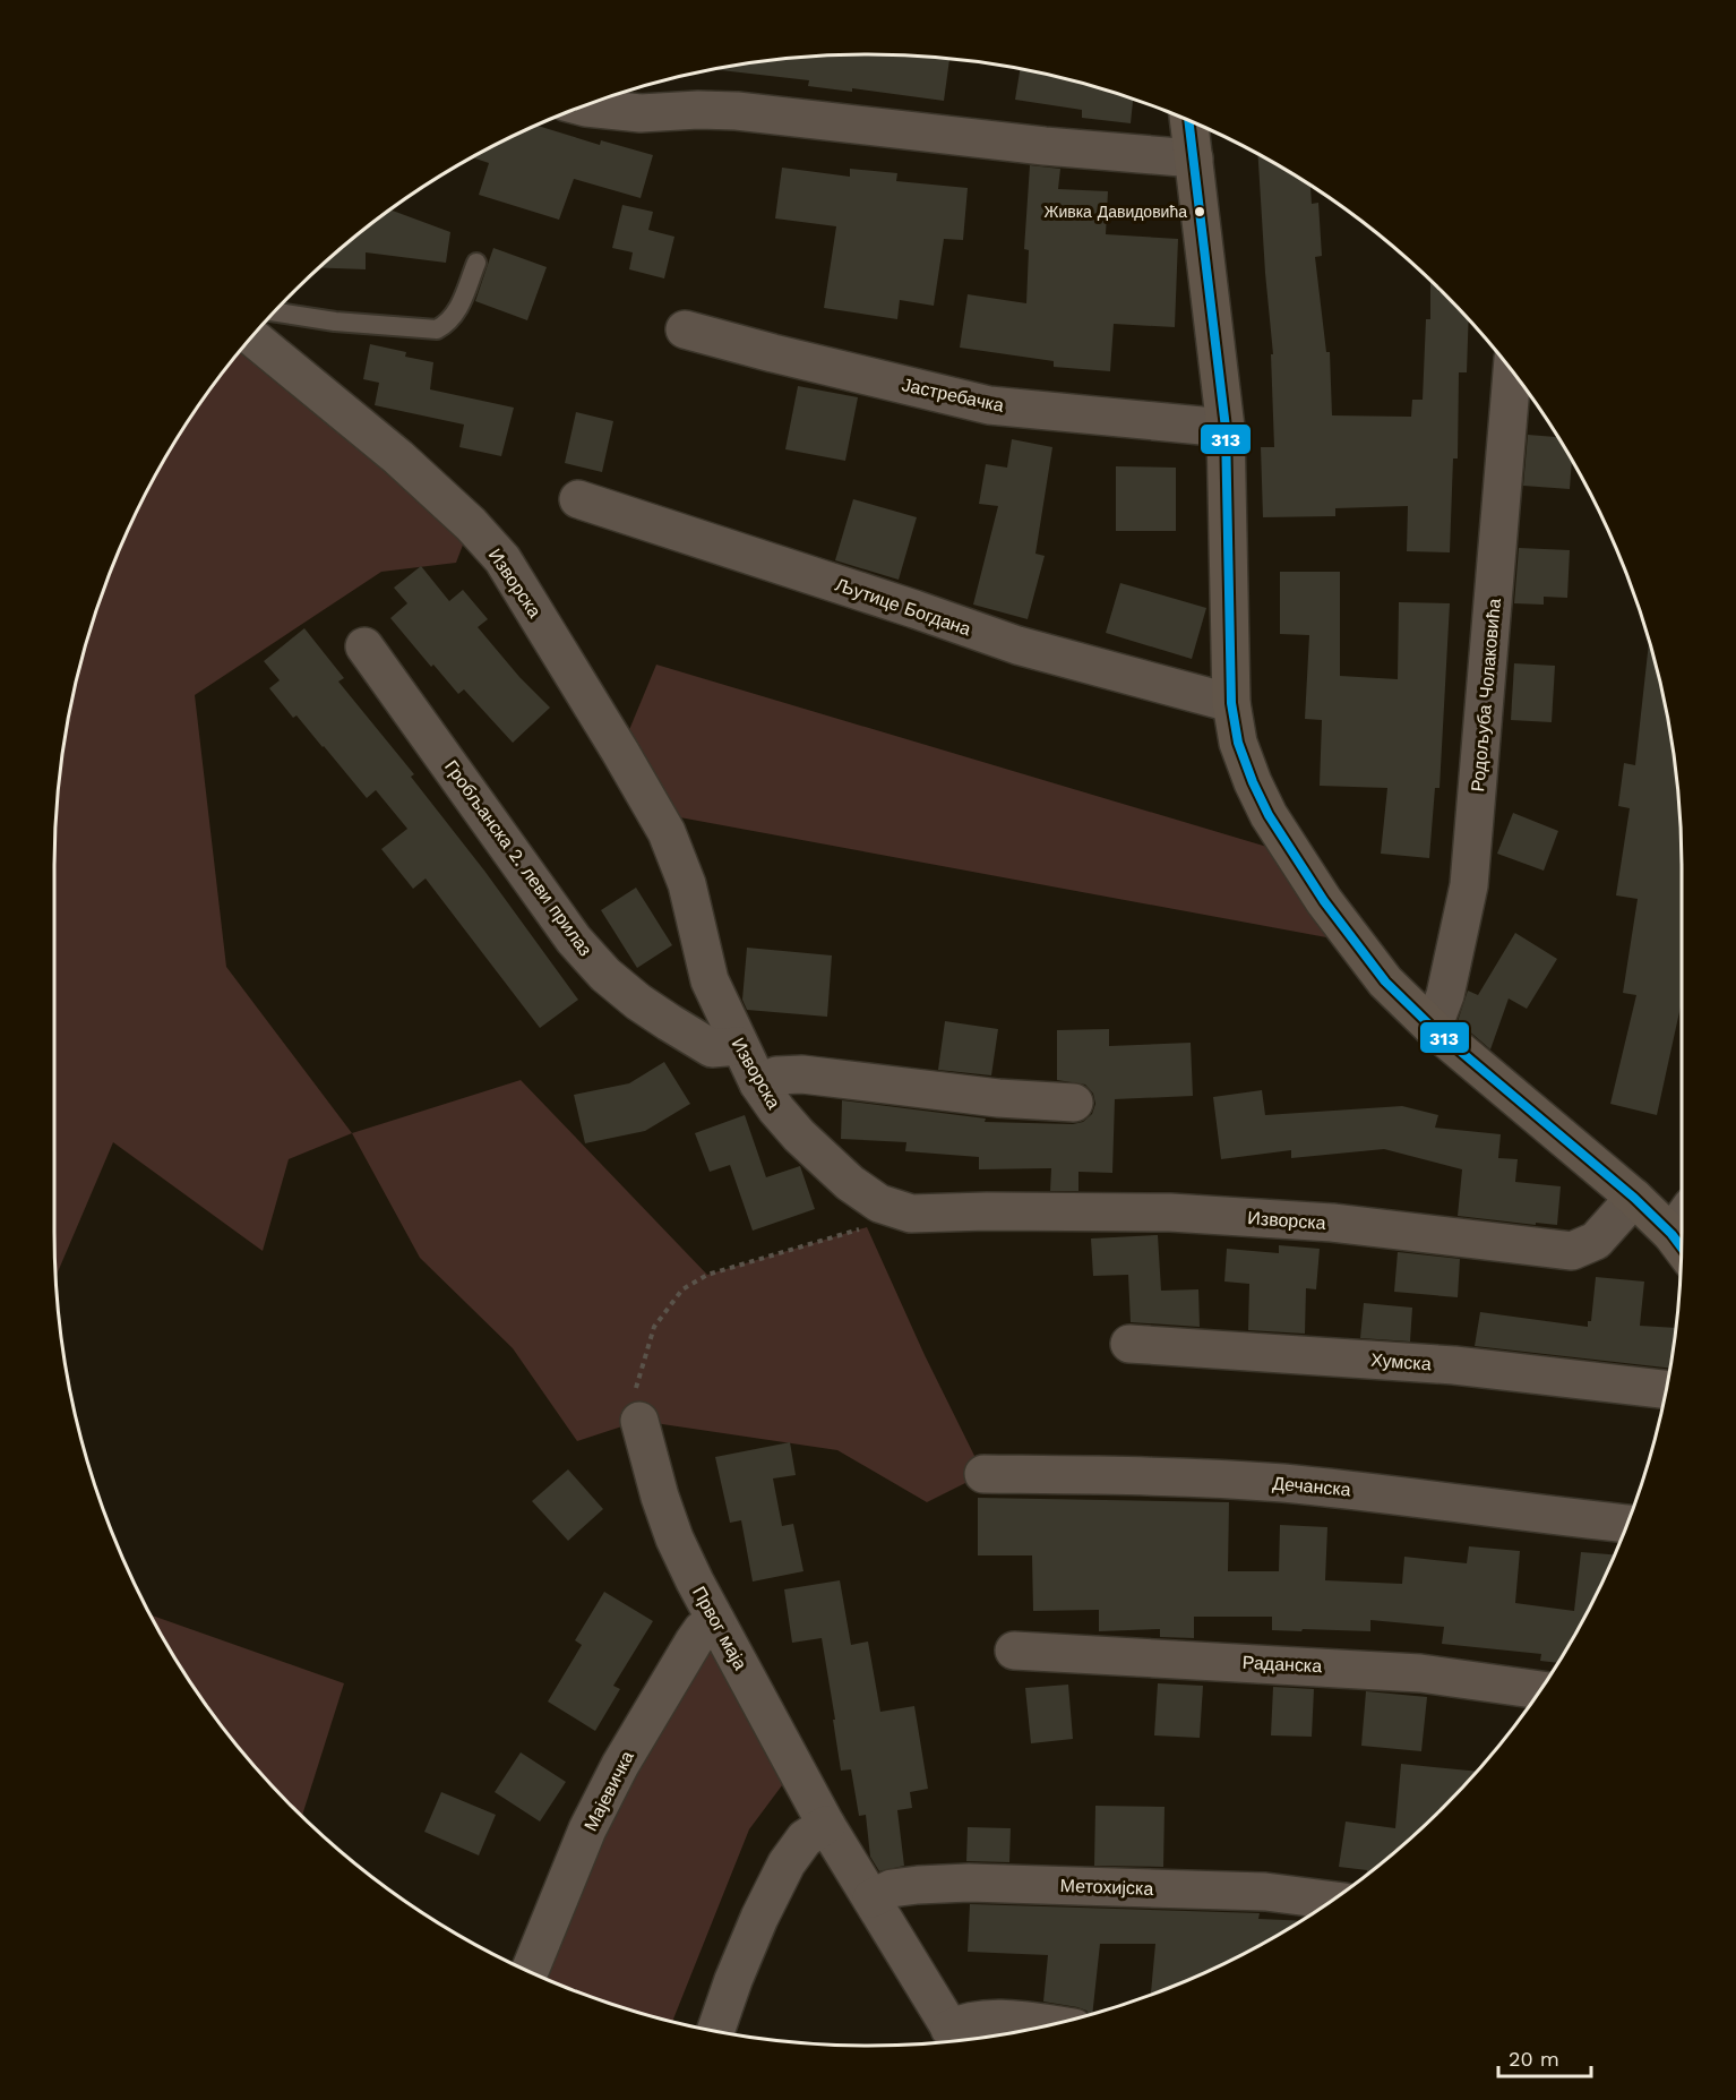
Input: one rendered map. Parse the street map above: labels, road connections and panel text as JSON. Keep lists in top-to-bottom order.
{
  "streets": {
    "street": [
      "Јастребачка",
      "Изворска",
      "Љутице Богдана",
      "Родољуба Чолаковића",
      "Гробљанска 2. леви прилаз",
      "Хумска",
      "Дечанска",
      "Првог маја",
      "Раданска",
      "Мајевичка",
      "Метохијска"
    ]
  },
  "crossings": [
    ["Изворска", "Гробљанска 2. леви прилаз"],
    ["Првог маја", "Мајевичка"],
    ["Првог маја", "Метохијска"]
  ],
  "places": ["Живка Давидовића"],
  "lines": ["transit line 313"],
  "scale_bar": "20 m"
}
